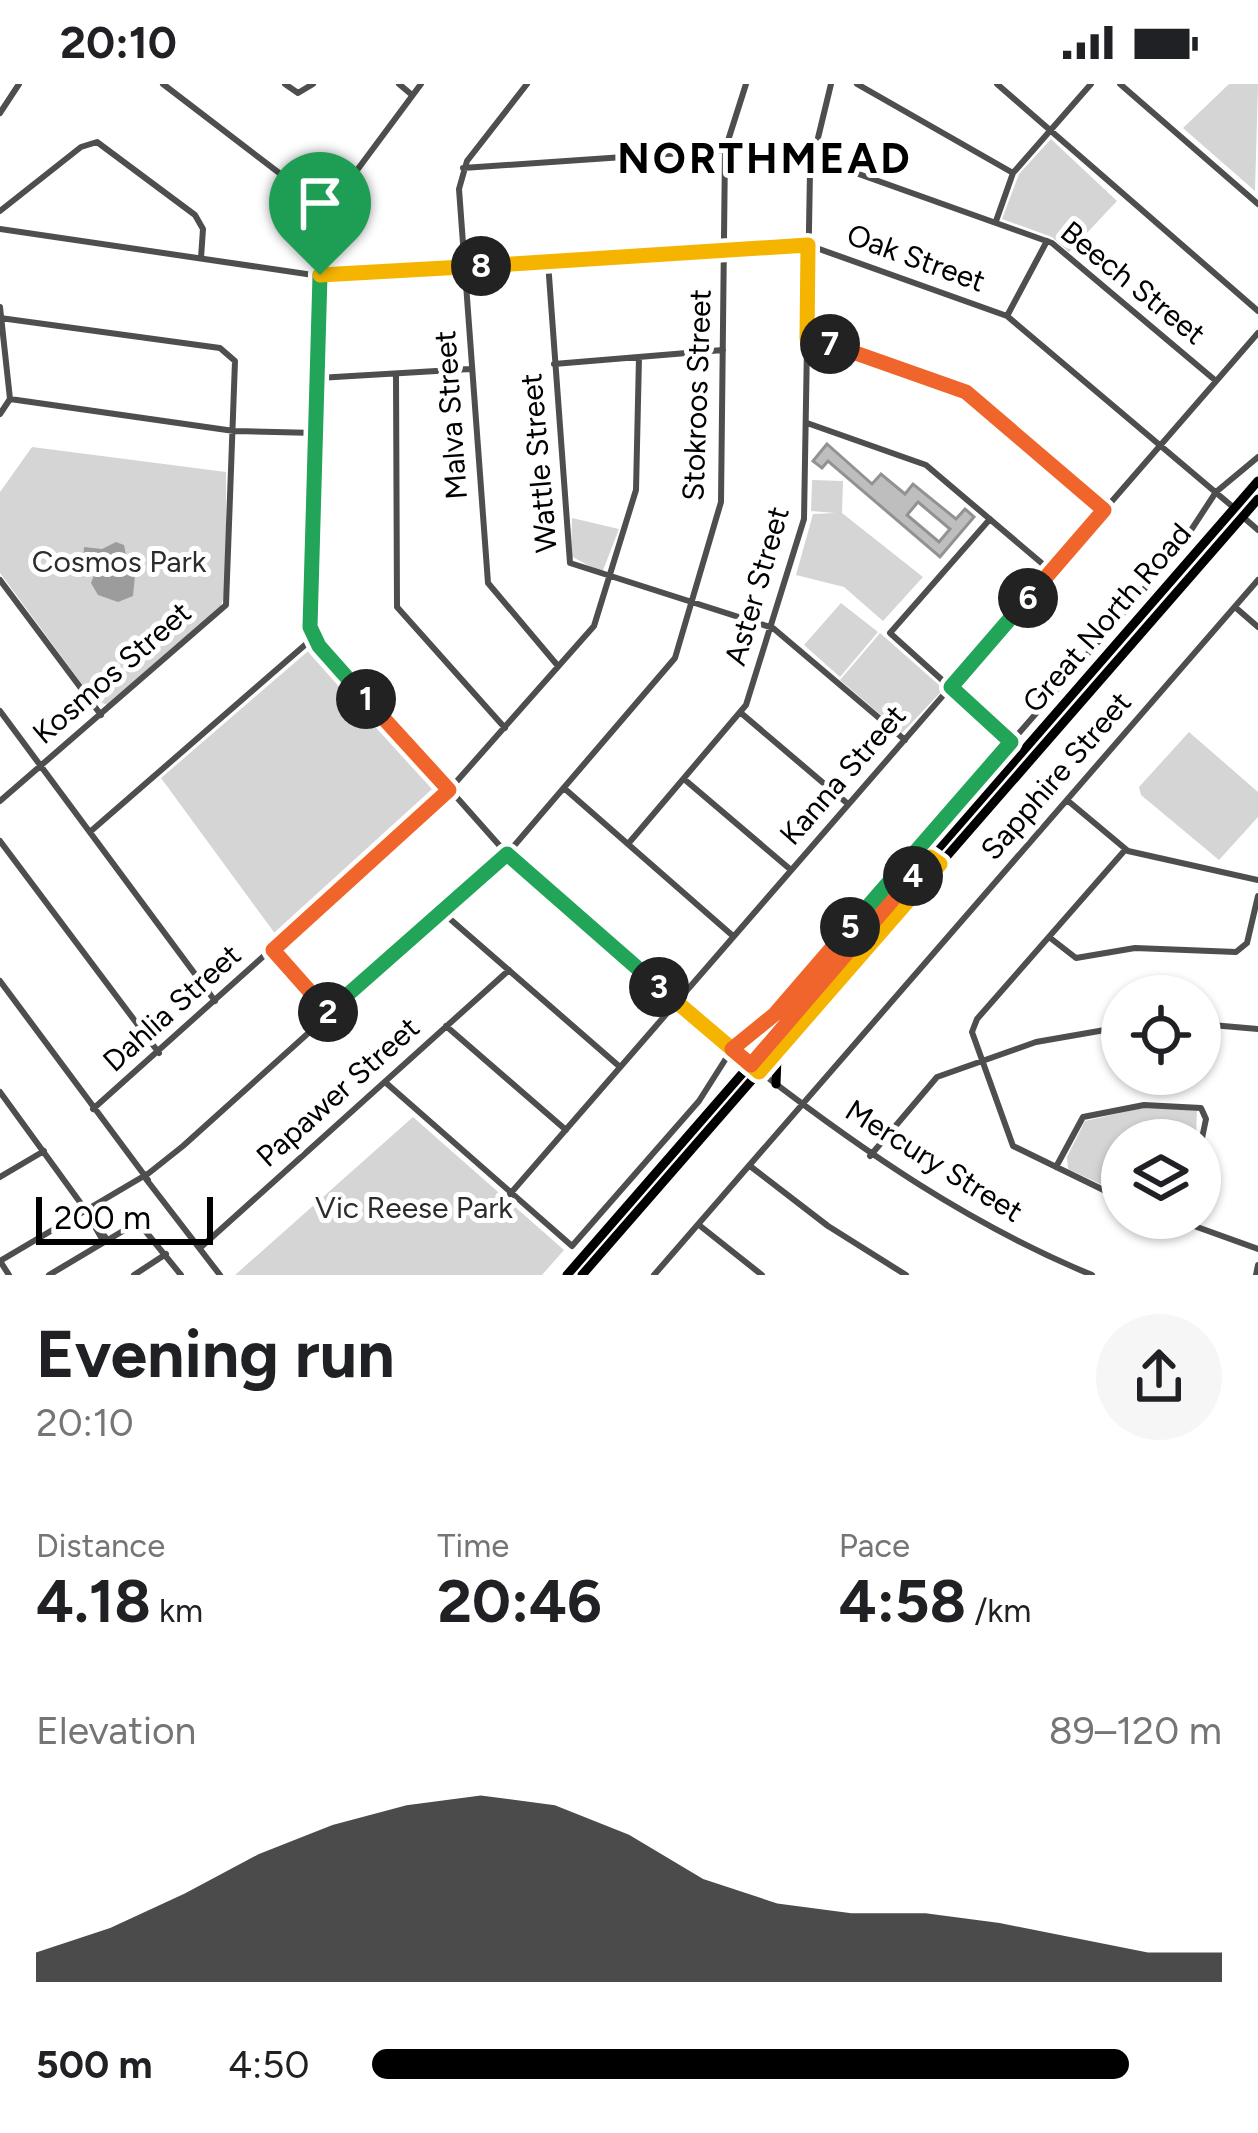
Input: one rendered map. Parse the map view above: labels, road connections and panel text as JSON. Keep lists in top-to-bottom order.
{
  "streets": {
    "main road": ["Great North Road"],
    "street": [
      "Oak Street",
      "Beech Street",
      "Stokroos Street",
      "Malva Street",
      "Wattle Street",
      "Aster Street",
      "Kosmos Street",
      "Kanna Street",
      "Sapphire Street",
      "Dahlia Street",
      "Papawer Street",
      "Mercury Street"
    ]
  },
  "crossings": [
    ["Oak Street", "Stokroos Street"],
    ["Oak Street", "Malva Street"],
    ["Oak Street", "Wattle Street"],
    ["Oak Street", "Aster Street"],
    ["Oak Street", "Great North Road"],
    ["Oak Street", "Kanna Street"],
    ["Beech Street", "Aster Street"],
    ["Beech Street", "Kanna Street"],
    ["Stokroos Street", "Wattle Street"],
    ["Stokroos Street", "Mercury Street"],
    ["Malva Street", "Dahlia Street"],
    ["Wattle Street", "Aster Street"],
    ["Wattle Street", "Kanna Street"],
    ["Wattle Street", "Dahlia Street"],
    ["Great North Road", "Mercury Street"],
    ["Kanna Street", "Mercury Street"],
    ["Sapphire Street", "Mercury Street"],
    ["Dahlia Street", "Mercury Street"]
  ],
  "districts": ["NORTHMEAD"],
  "parks": ["Cosmos Park", "Vic Reese Park"],
  "scale_bar": "200 m",
  "page": {
    "status": "20:10",
    "pins": [
      "8",
      "7",
      "6",
      "1",
      "4",
      "5",
      "3",
      "2"
    ],
    "scale": "200 m",
    "heading": ["Evening run", "20:10"],
    "stats": [
      ["Distance", "4.18 km"],
      ["Time", "20:46"],
      ["Pace", "4:58 /km"]
    ],
    "chart": ["Elevation", "89–120 m"],
    "list": [
      {
        "name": "500 m",
        "note": "4:50"
      }
    ]
  }
}
